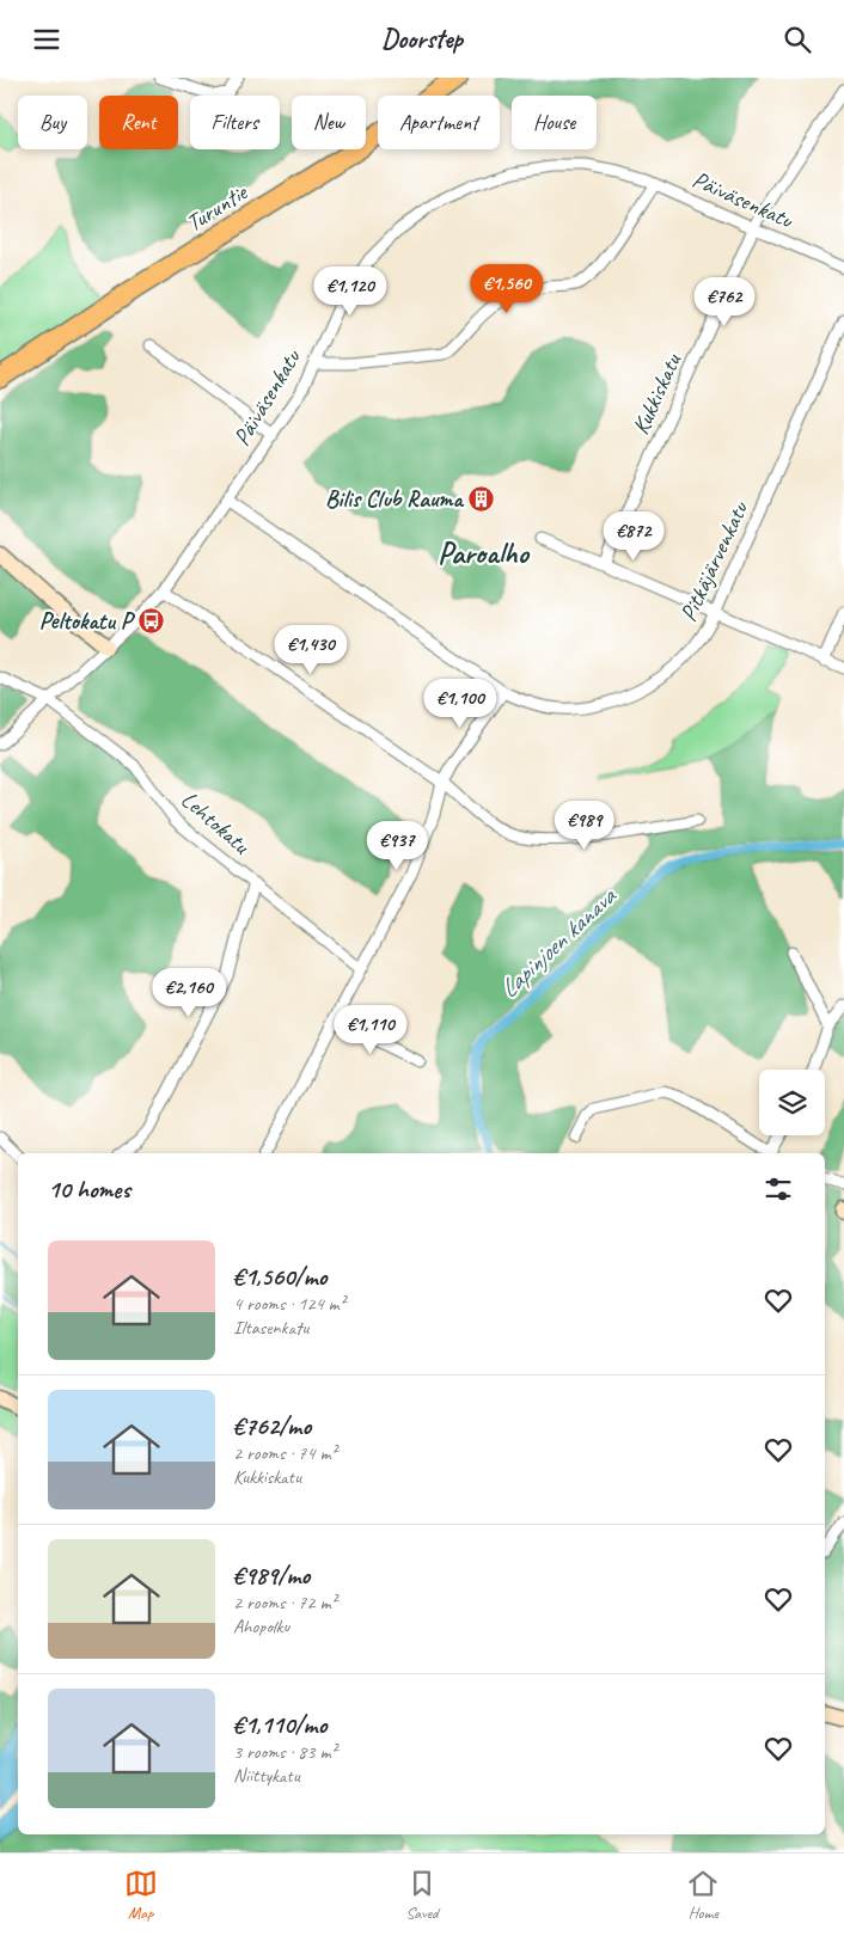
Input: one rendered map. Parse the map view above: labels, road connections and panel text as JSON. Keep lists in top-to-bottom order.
{
  "streets": {
    "highway": ["Turuntie"],
    "street": [
      "Päiväsenkatu",
      "Kukkiskatu",
      "Pitkäjärvenkatu",
      "Lehtokatu"
    ]
  },
  "crossings": [
    ["Päiväsenkatu", "Kukkiskatu"],
    ["Päiväsenkatu", "Pitkäjärvenkatu"],
    ["Päiväsenkatu", "Lehtokatu"]
  ],
  "districts": ["Paroalho"],
  "water": ["Lapinjoen kanava"],
  "places": {
    "building": ["Bilis Club Rauma"],
    "bus stop": ["Peltokatu P"]
  },
  "page": {
    "header": "Doorstep",
    "chip": [
      "Buy",
      "Rent",
      "Filters",
      "New",
      "Apartment",
      "House"
    ],
    "price": [
      "€1,560",
      "€1,120",
      "€762",
      "€872",
      "€1,430",
      "€1,100",
      "€989",
      "€937",
      "€2,160",
      "€1,110"
    ],
    "heading": "10 homes",
    "list": [
      {
        "name": "€1,560/mo",
        "note": "4 rooms · 124 m² · Iltasenkatu"
      },
      {
        "name": "€762/mo",
        "note": "2 rooms · 74 m² · Kukkiskatu"
      },
      {
        "name": "€989/mo",
        "note": "2 rooms · 72 m² · Ahopolku"
      },
      {
        "name": "€1,110/mo",
        "note": "3 rooms · 83 m² · Niittykatu"
      }
    ],
    "tabs": ["Map", "Saved", "Home"]
  }
}
